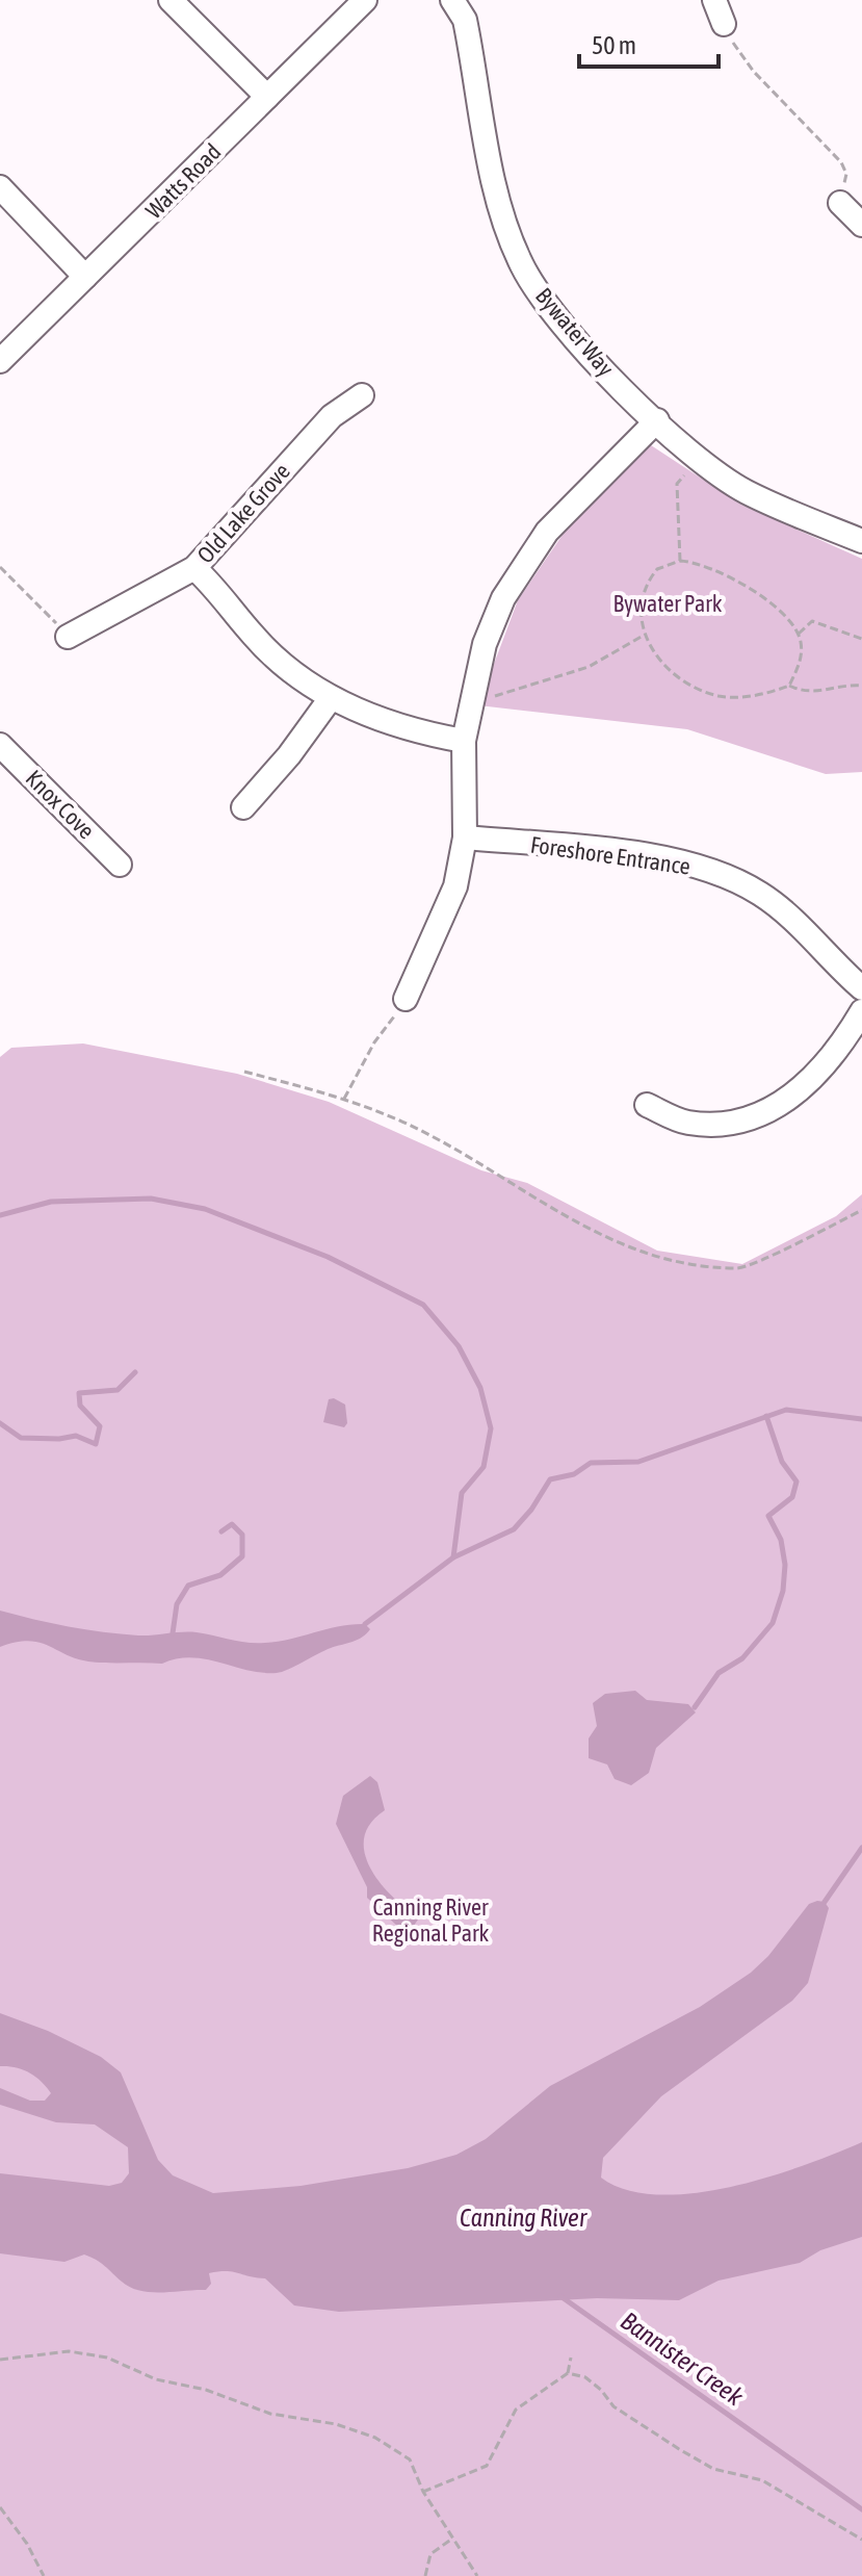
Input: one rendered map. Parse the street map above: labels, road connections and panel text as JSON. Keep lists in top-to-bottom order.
{
  "streets": {
    "street": [
      "Watts Road",
      "Bywater Way",
      "Old Lake Grove",
      "Knox Cove",
      "Foreshore Entrance"
    ]
  },
  "water": ["Canning River", "Bannister Creek"],
  "parks": ["Bywater Park", "Canning River Regional Park"],
  "scale_bar": "50 m"
}
